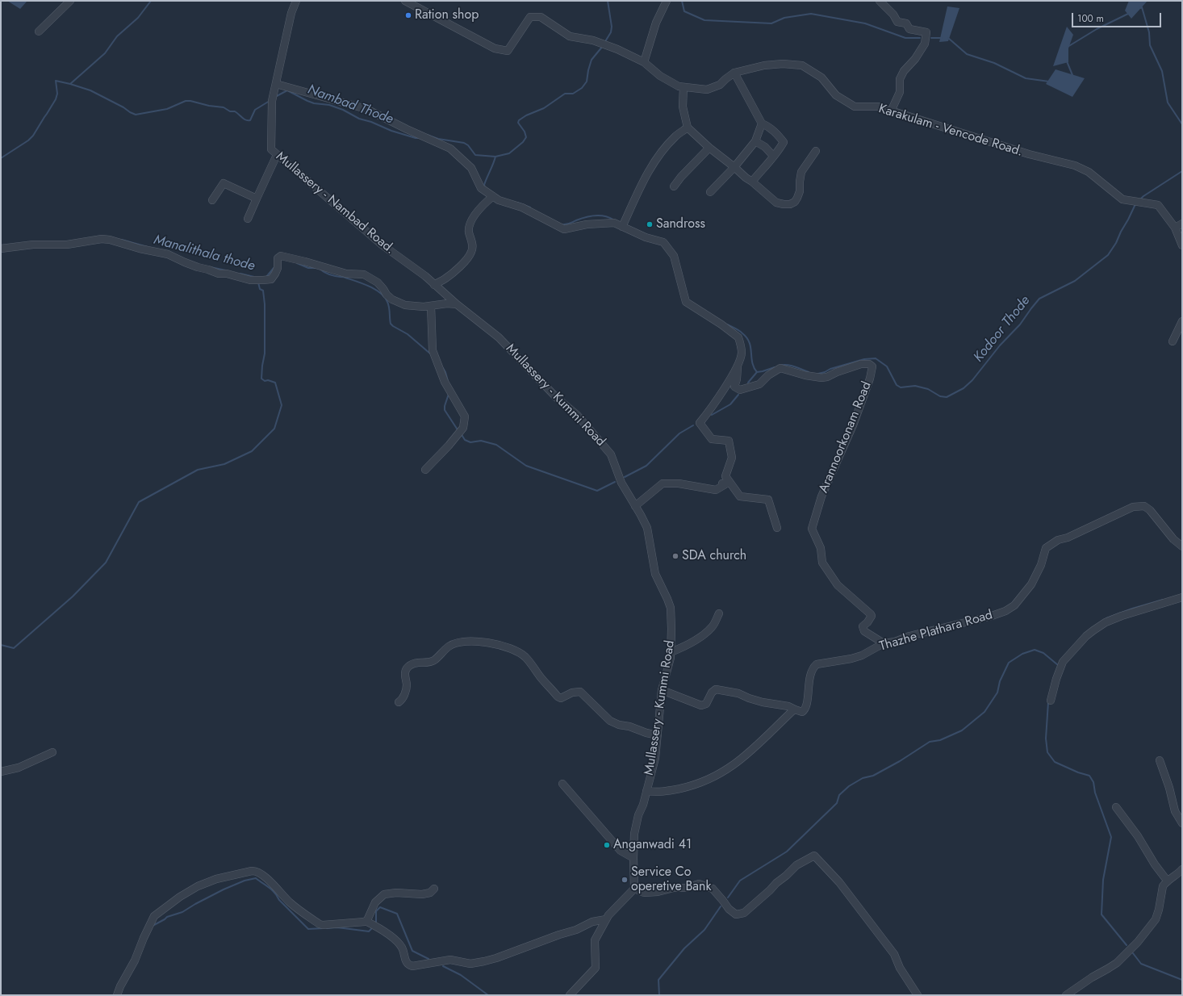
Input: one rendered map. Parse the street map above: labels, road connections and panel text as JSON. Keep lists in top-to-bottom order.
{
  "streets": {
    "street": [
      "Karakulam - Vencode Road.",
      "Mullassery - Nambad Road.",
      "Mullassery - Kummi Road",
      "Arannoorkonam Road",
      "Thazhe Plathara Road"
    ]
  },
  "crossings": [
    ["Mullassery - Nambad Road.", "Mullassery - Kummi Road"],
    ["Mullassery - Nambad Road.", "Arannoorkonam Road"],
    ["Arannoorkonam Road", "Thazhe Plathara Road"]
  ],
  "water": ["Nambad Thode", "Manalithala thode", "Kodoor Thode"],
  "places": [
    "Ration shop",
    "Sandross",
    "SDA church",
    "Anganwadi 41",
    "Service Co operetive Bank"
  ],
  "scale_bar": "100 m"
}
